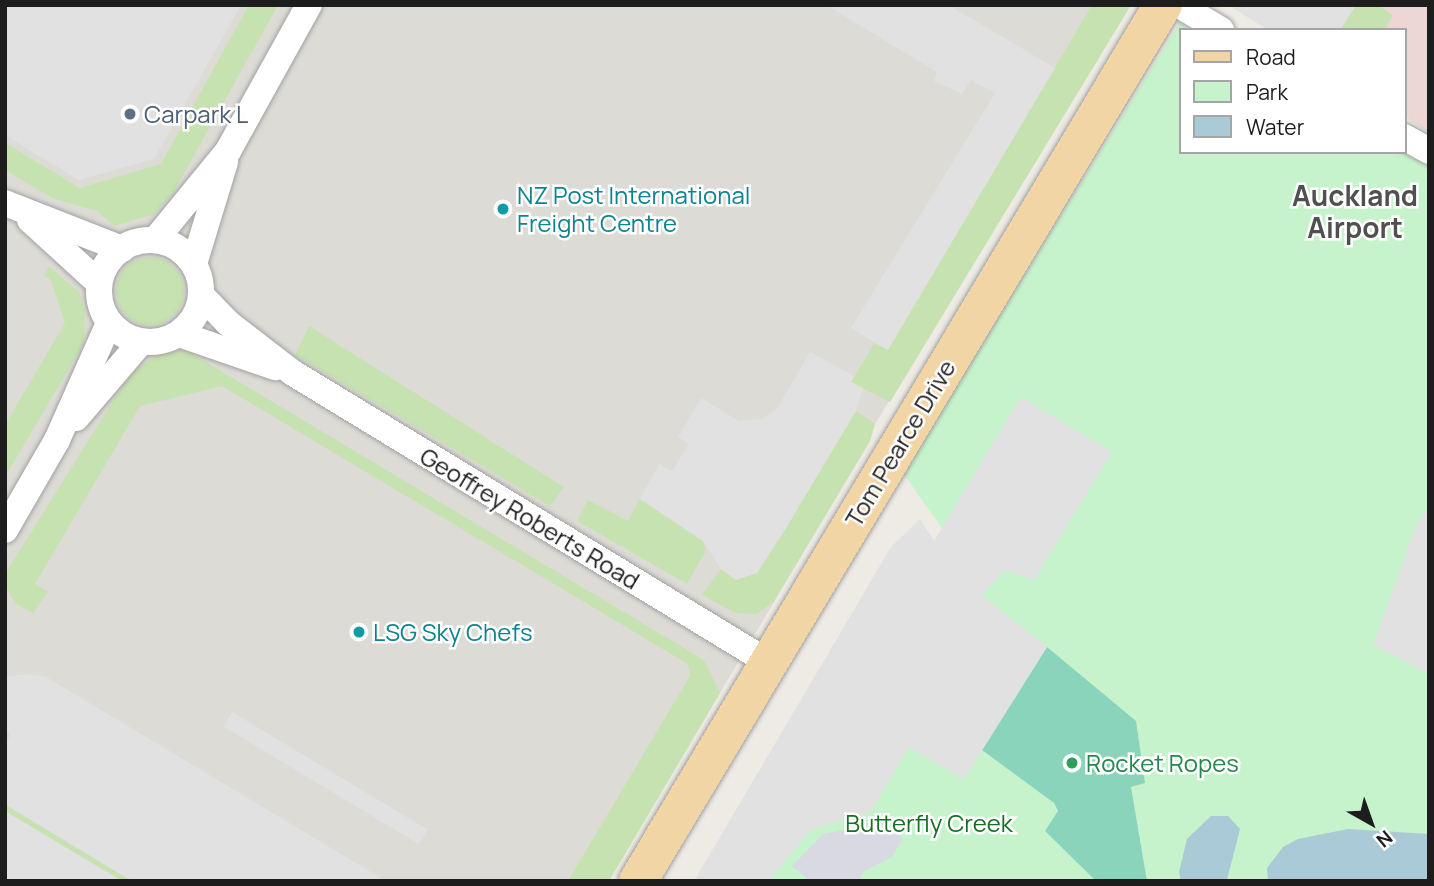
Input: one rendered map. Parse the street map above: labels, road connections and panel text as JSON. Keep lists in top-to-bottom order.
{
  "streets": {
    "main road": ["Tom Pearce Drive"],
    "street": ["Geoffrey Roberts Road"]
  },
  "crossings": [
    ["Tom Pearce Drive", "Geoffrey Roberts Road"]
  ],
  "districts": ["Auckland Airport"],
  "parks": ["Butterfly Creek"],
  "places": [
    "Carpark L",
    "NZ Post International Freight Centre",
    "LSG Sky Chefs",
    "Rocket Ropes"
  ],
  "legend": ["Road", "Park", "Water"],
  "north": "bottom right"
}
